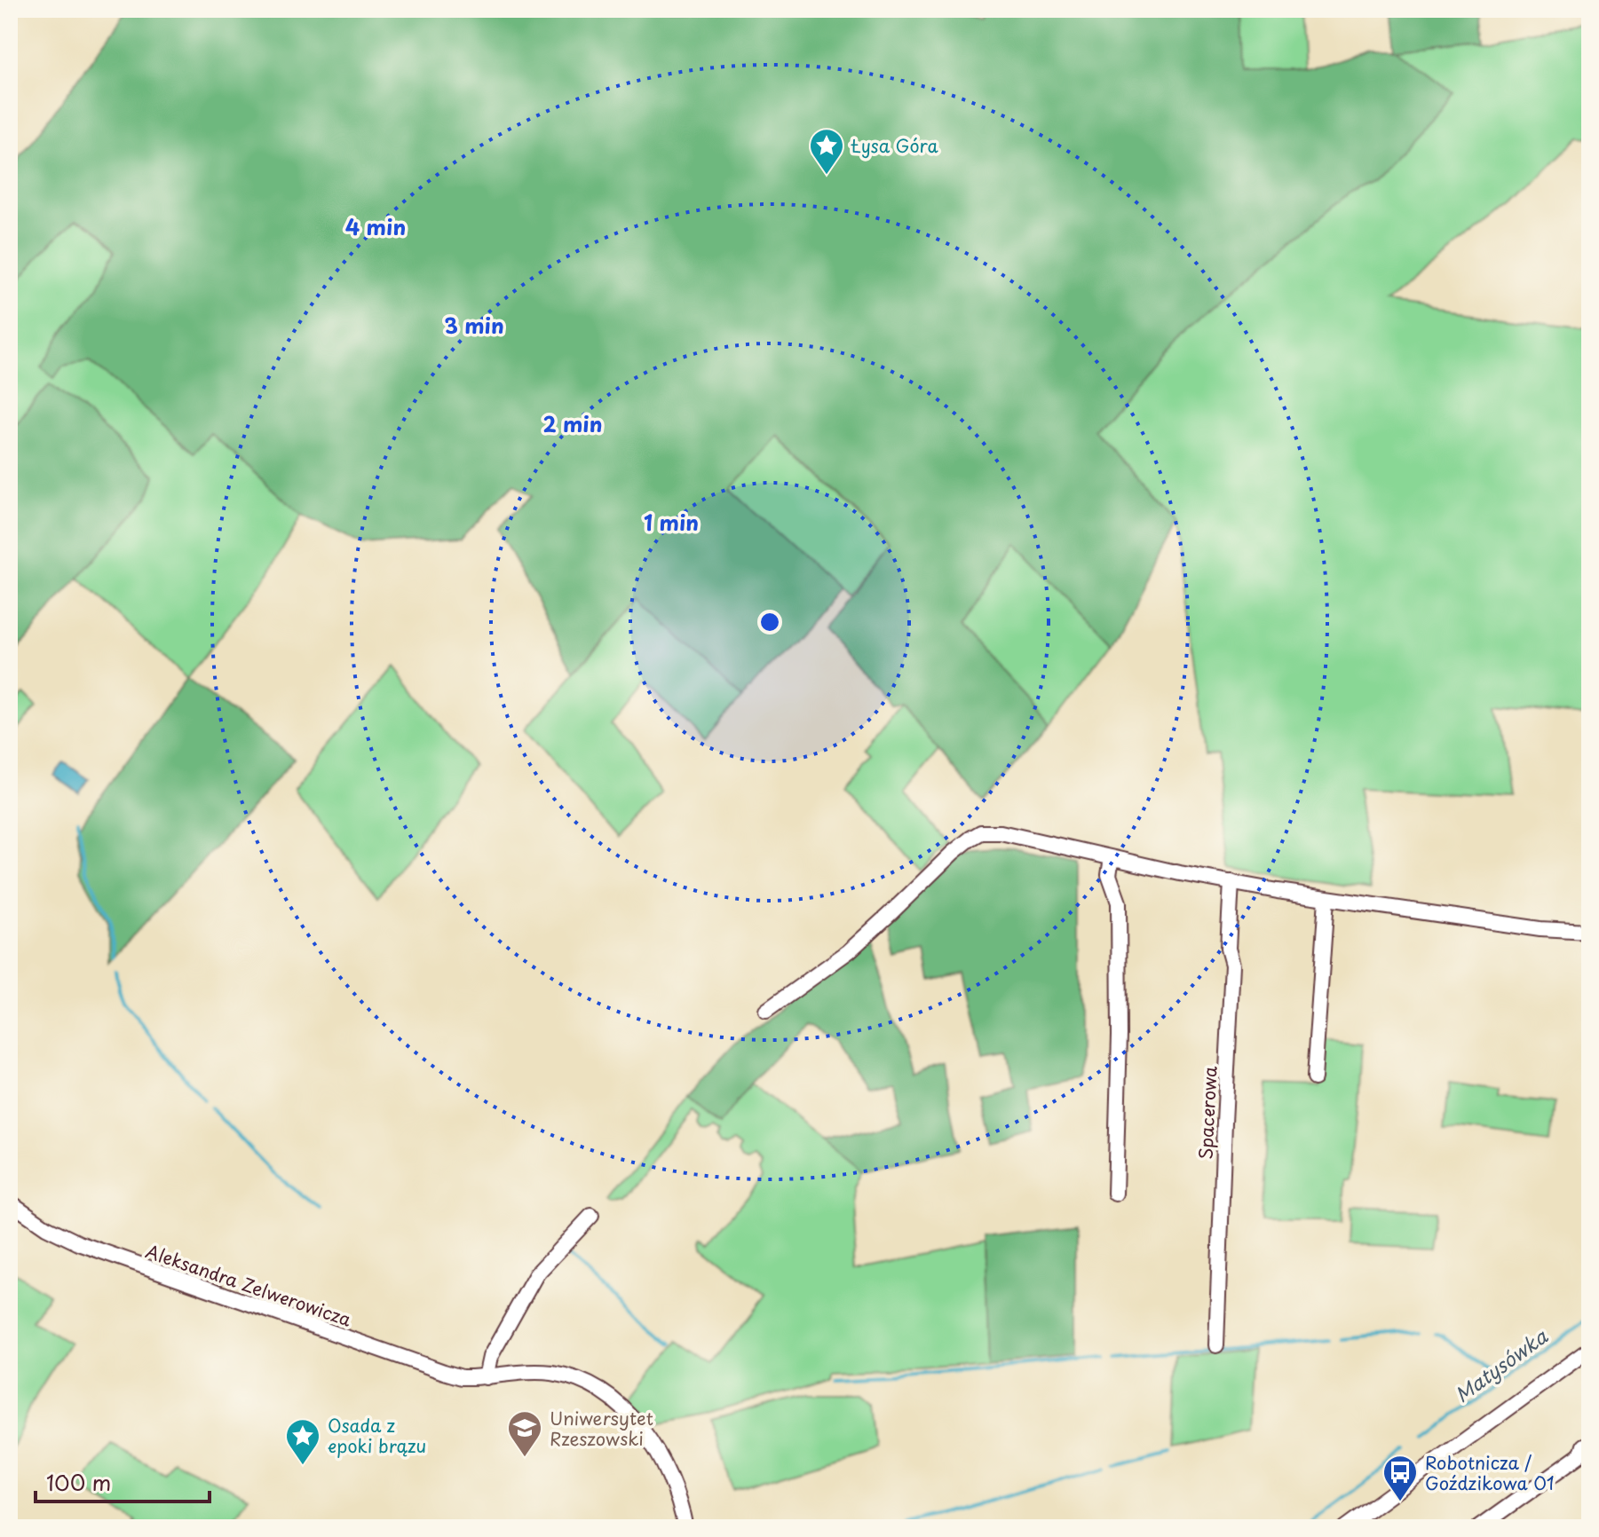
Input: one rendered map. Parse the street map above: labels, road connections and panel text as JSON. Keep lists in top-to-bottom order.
{
  "streets": {
    "street": ["Spacerowa", "Aleksandra Zelwerowicza"]
  },
  "water": ["Matysówka"],
  "places": {
    "place": ["Łysa Góra", "Osada z epoki brązu"],
    "school or university": ["Uniwersytet Rzeszowski"],
    "bus stop": ["Robotnicza / Goździkowa 01"]
  },
  "scale_bar": "100 m",
  "rings": [
    "4 min",
    "3 min",
    "2 min",
    "1 min"
  ]
}
